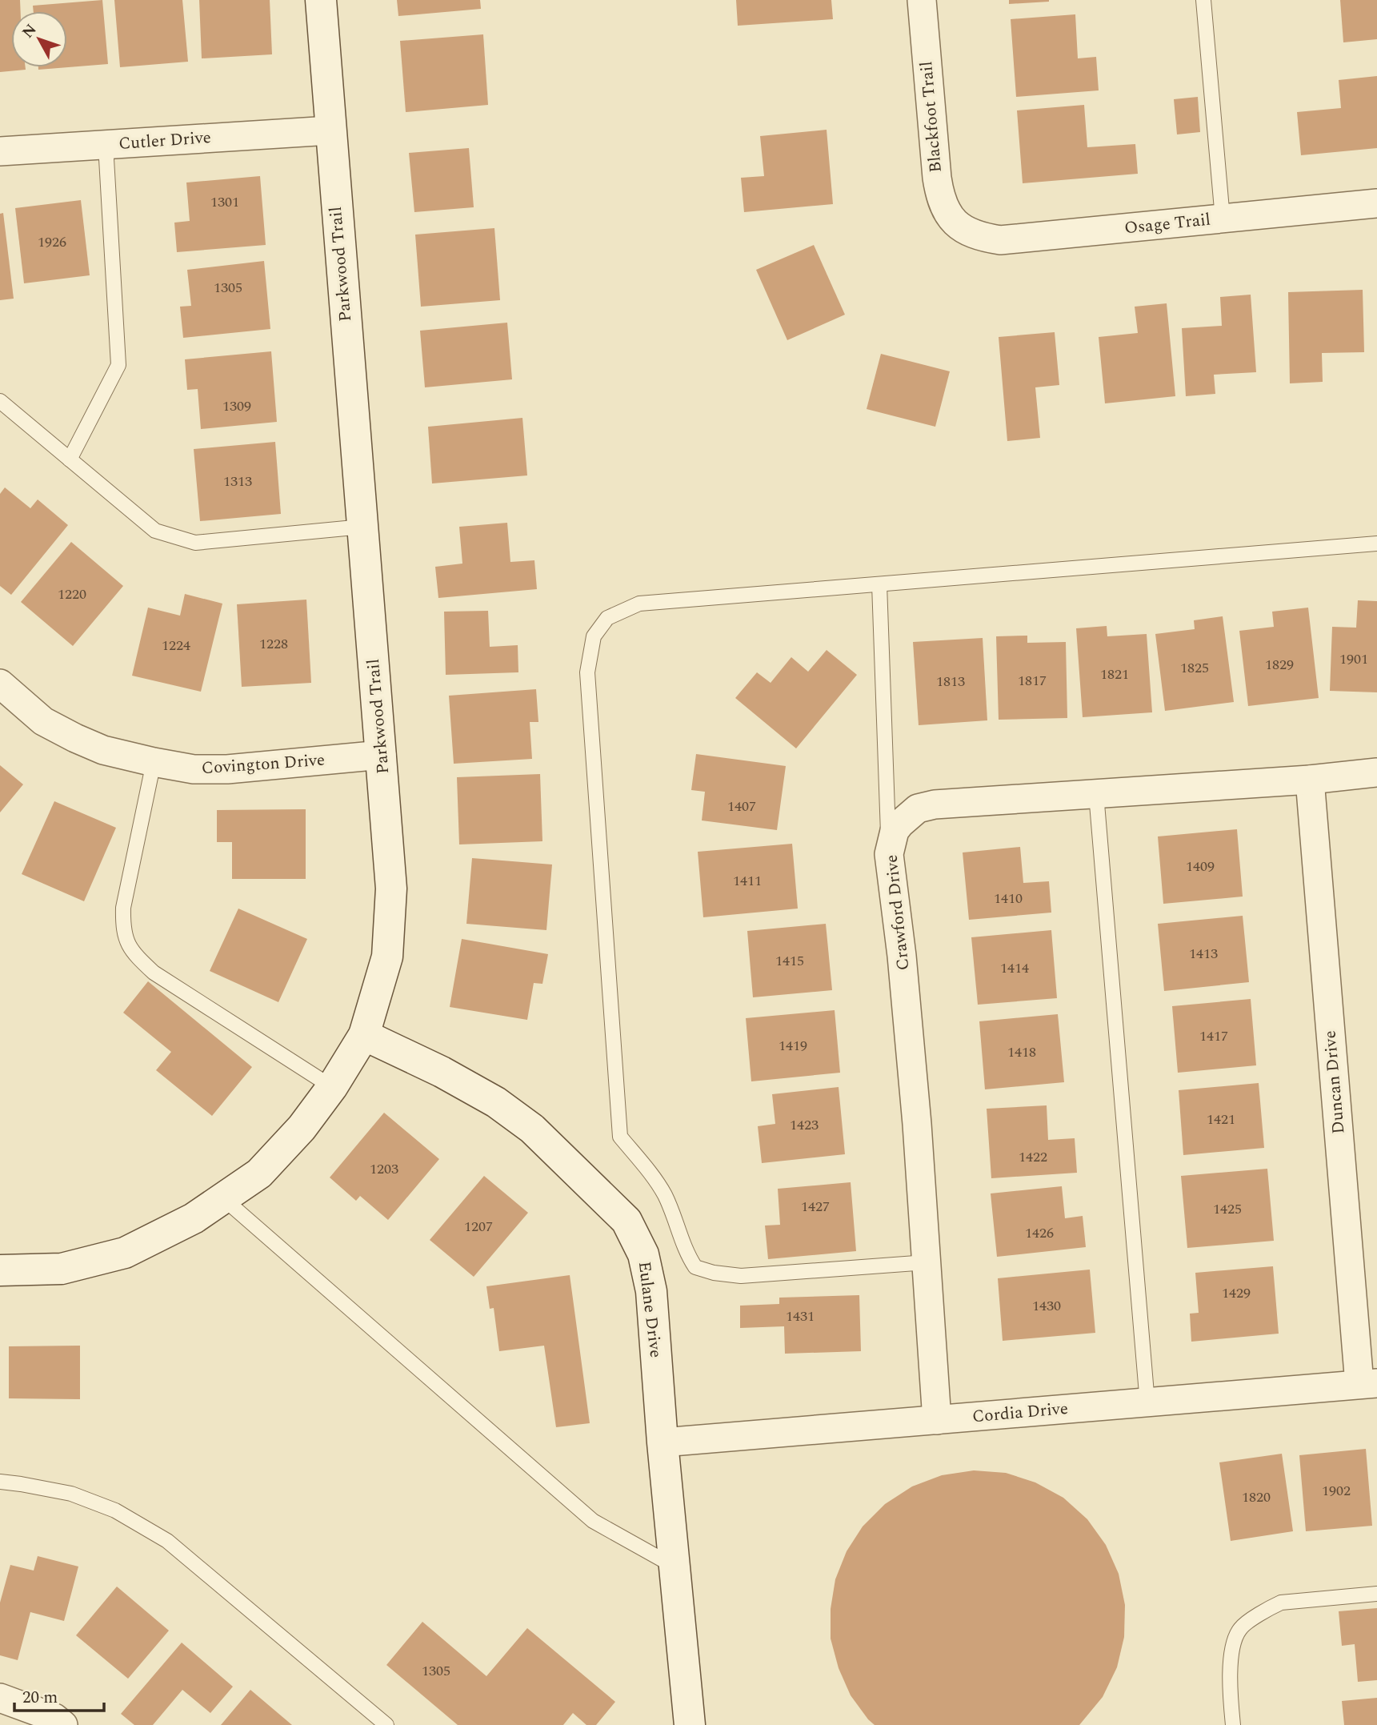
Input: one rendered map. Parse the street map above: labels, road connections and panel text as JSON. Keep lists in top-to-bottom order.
{
  "streets": {
    "street": [
      "Blackfoot Trail",
      "Cutler Drive",
      "Osage Trail",
      "Parkwood Trail",
      "Covington Drive",
      "Crawford Drive",
      "Duncan Drive",
      "Eulane Drive",
      "Cordia Drive"
    ]
  },
  "crossings": [
    ["Blackfoot Trail", "Osage Trail"],
    ["Cutler Drive", "Parkwood Trail"],
    ["Parkwood Trail", "Covington Drive"],
    ["Parkwood Trail", "Eulane Drive"],
    ["Crawford Drive", "Duncan Drive"],
    ["Crawford Drive", "Cordia Drive"],
    ["Duncan Drive", "Cordia Drive"],
    ["Eulane Drive", "Cordia Drive"]
  ],
  "house_numbers": [
    "1301",
    "1926",
    "1305",
    "1309",
    "1313",
    "1220",
    "1228",
    "1224",
    "1901",
    "1829",
    "1825",
    "1821",
    "1817",
    "1813",
    "1407",
    "1409",
    "1411",
    "1410",
    "1413",
    "1415",
    "1414",
    "1417",
    "1419",
    "1418",
    "1421",
    "1423",
    "1422",
    "1203",
    "1427",
    "1425",
    "1207",
    "1426",
    "1429",
    "1430",
    "1431",
    "1902",
    "1820",
    "1305"
  ],
  "scale_bar": "20 m",
  "north": "top left"
}
